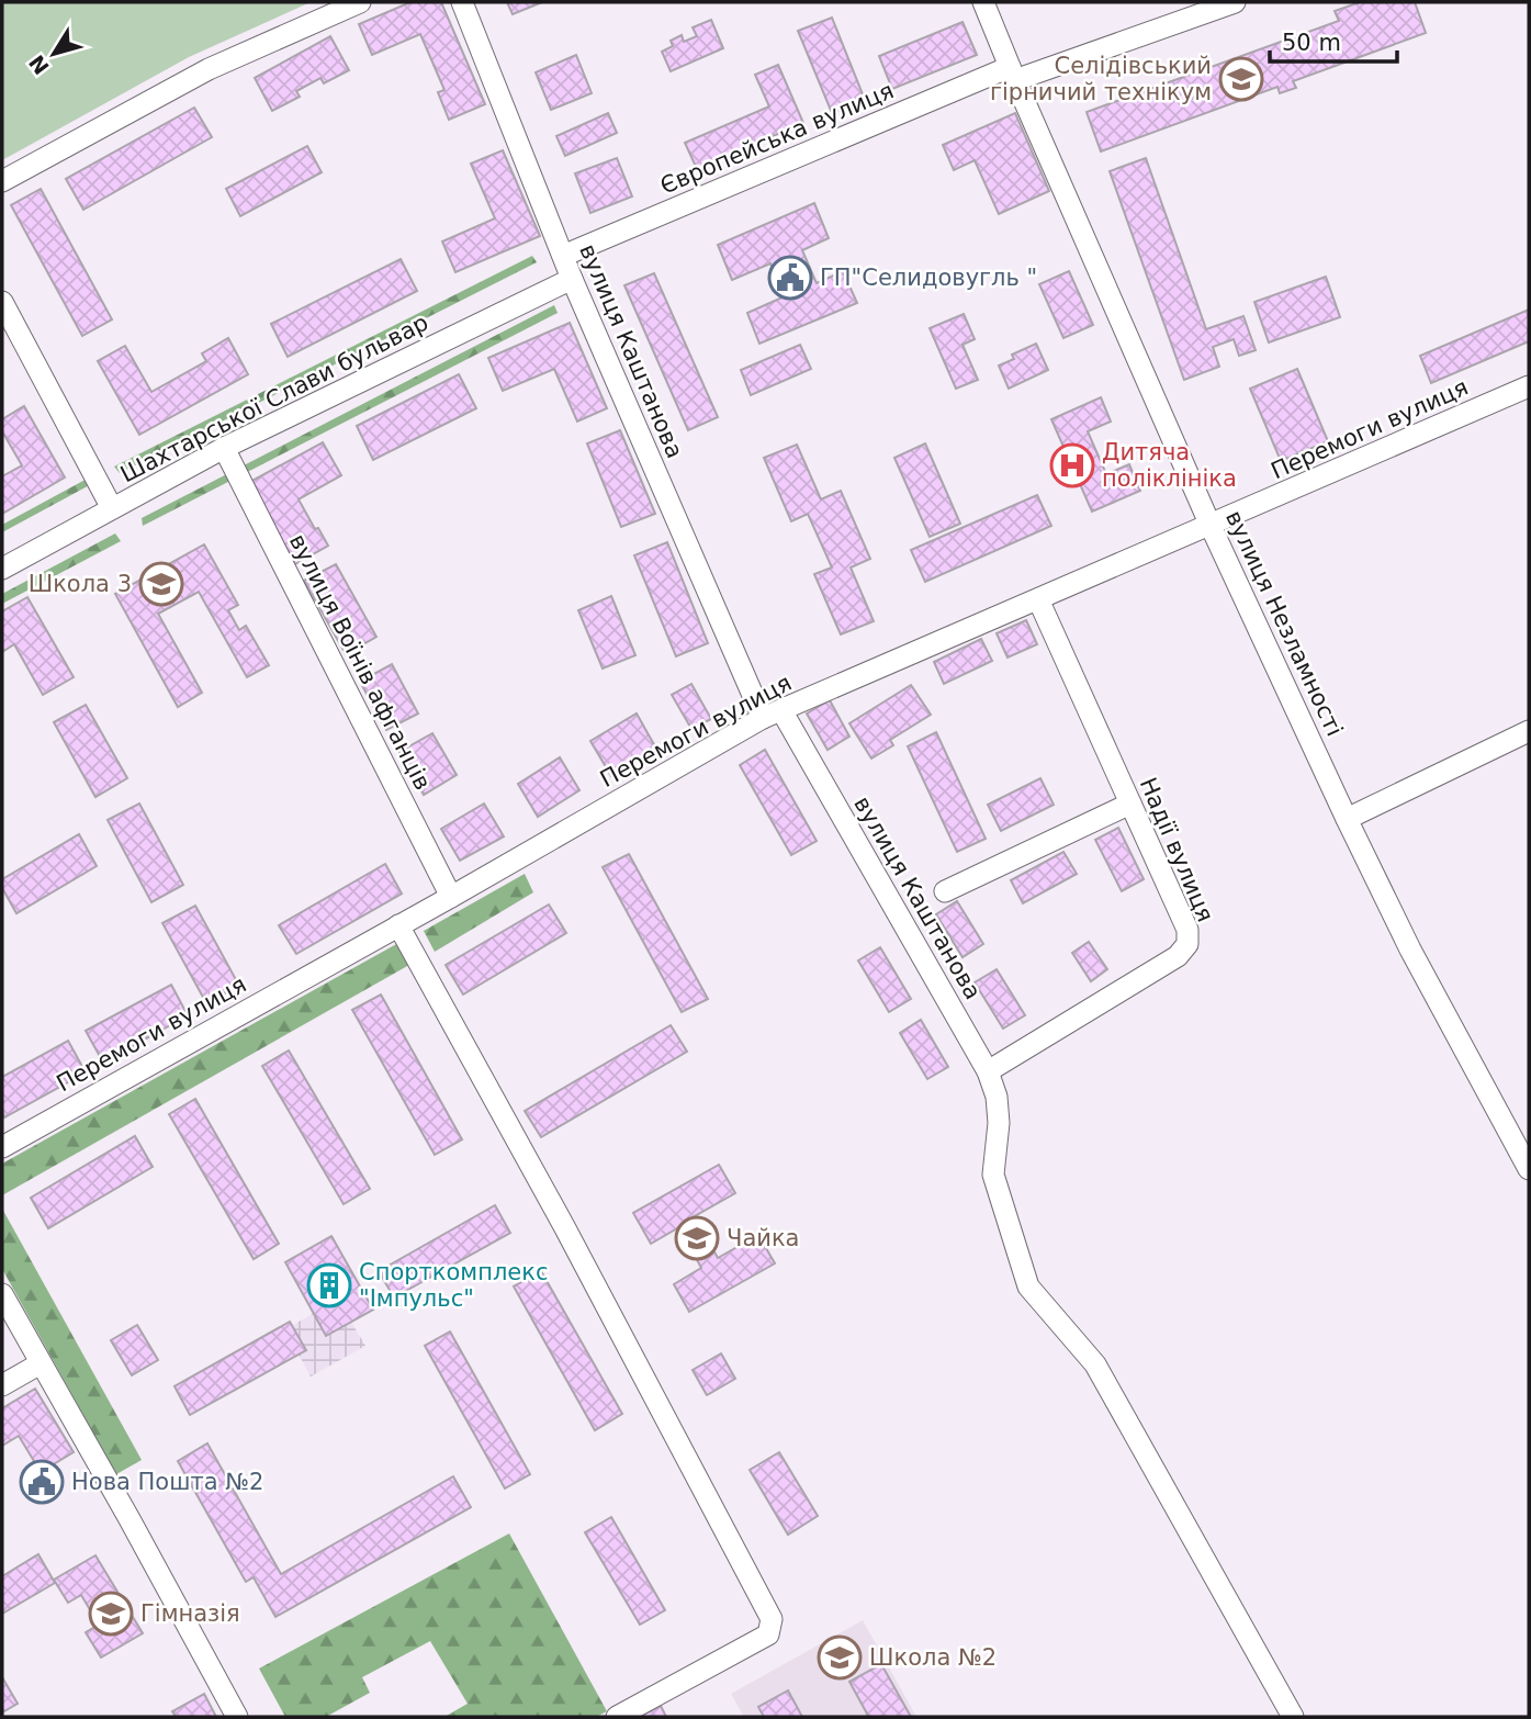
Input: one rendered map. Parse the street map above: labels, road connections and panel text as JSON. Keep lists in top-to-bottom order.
{
  "streets": {
    "street": [
      "Європейська вулиця",
      "вулиця Каштанова",
      "Шахтарської Слави бульвар",
      "Перемоги вулиця",
      "вулиця Незламності",
      "вулиця Воїнів афганців",
      "Надії вулиця"
    ]
  },
  "crossings": [
    ["Європейська вулиця", "вулиця Каштанова"],
    ["Європейська вулиця", "вулиця Незламності"],
    ["вулиця Каштанова", "Шахтарської Слави бульвар"],
    ["вулиця Каштанова", "Перемоги вулиця"],
    ["вулиця Каштанова", "Надії вулиця"],
    ["Шахтарської Слави бульвар", "вулиця Воїнів афганців"],
    ["Перемоги вулиця", "вулиця Незламності"],
    ["Перемоги вулиця", "вулиця Воїнів афганців"],
    ["Перемоги вулиця", "Надії вулиця"]
  ],
  "places": {
    "school or university": [
      "Селідівський гірничий технікум",
      "Школа 3",
      "Чайка",
      "Гімназія",
      "Школа №2"
    ],
    "public building": ["ГП\"Селидовугль \"", "Нова Пошта №2"],
    "hospital": ["Дитяча поліклініка"],
    "building": ["Спорткомплекс \"Імпульс\""]
  },
  "scale_bar": "50 m",
  "north": "bottom left"
}
